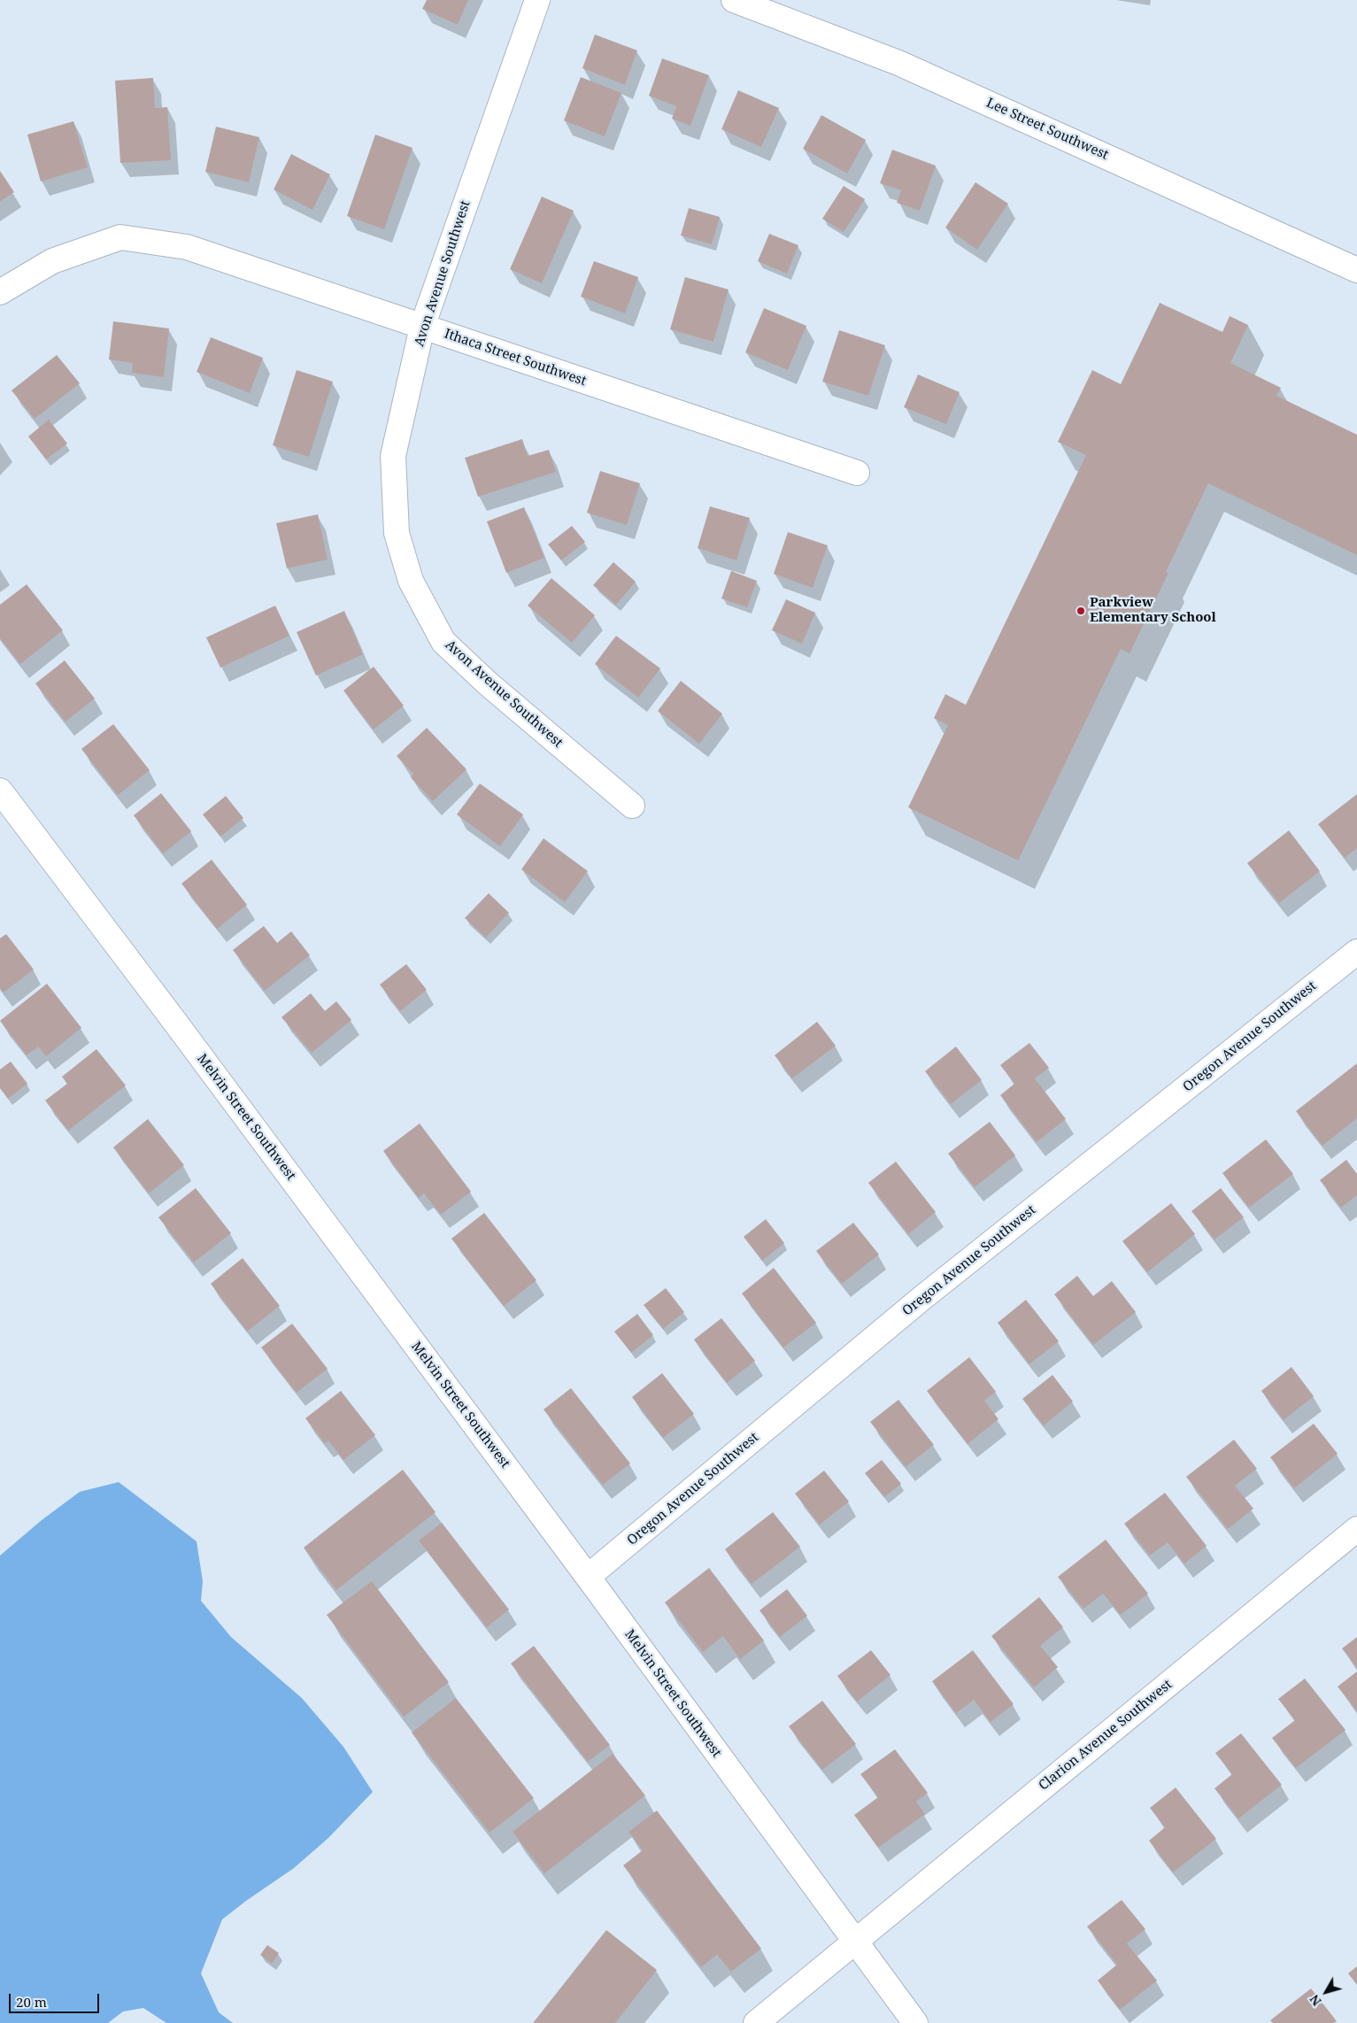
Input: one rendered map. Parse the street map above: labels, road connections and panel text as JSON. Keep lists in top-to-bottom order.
{
  "streets": {
    "street": [
      "Lee Street Southwest",
      "Avon Avenue Southwest",
      "Ithaca Street Southwest",
      "Oregon Avenue Southwest",
      "Melvin Street Southwest",
      "Clarion Avenue Southwest"
    ]
  },
  "crossings": [
    ["Avon Avenue Southwest", "Ithaca Street Southwest"],
    ["Oregon Avenue Southwest", "Melvin Street Southwest"],
    ["Melvin Street Southwest", "Clarion Avenue Southwest"]
  ],
  "places": ["Parkview Elementary School"],
  "scale_bar": "20 m",
  "north": "bottom left"
}
